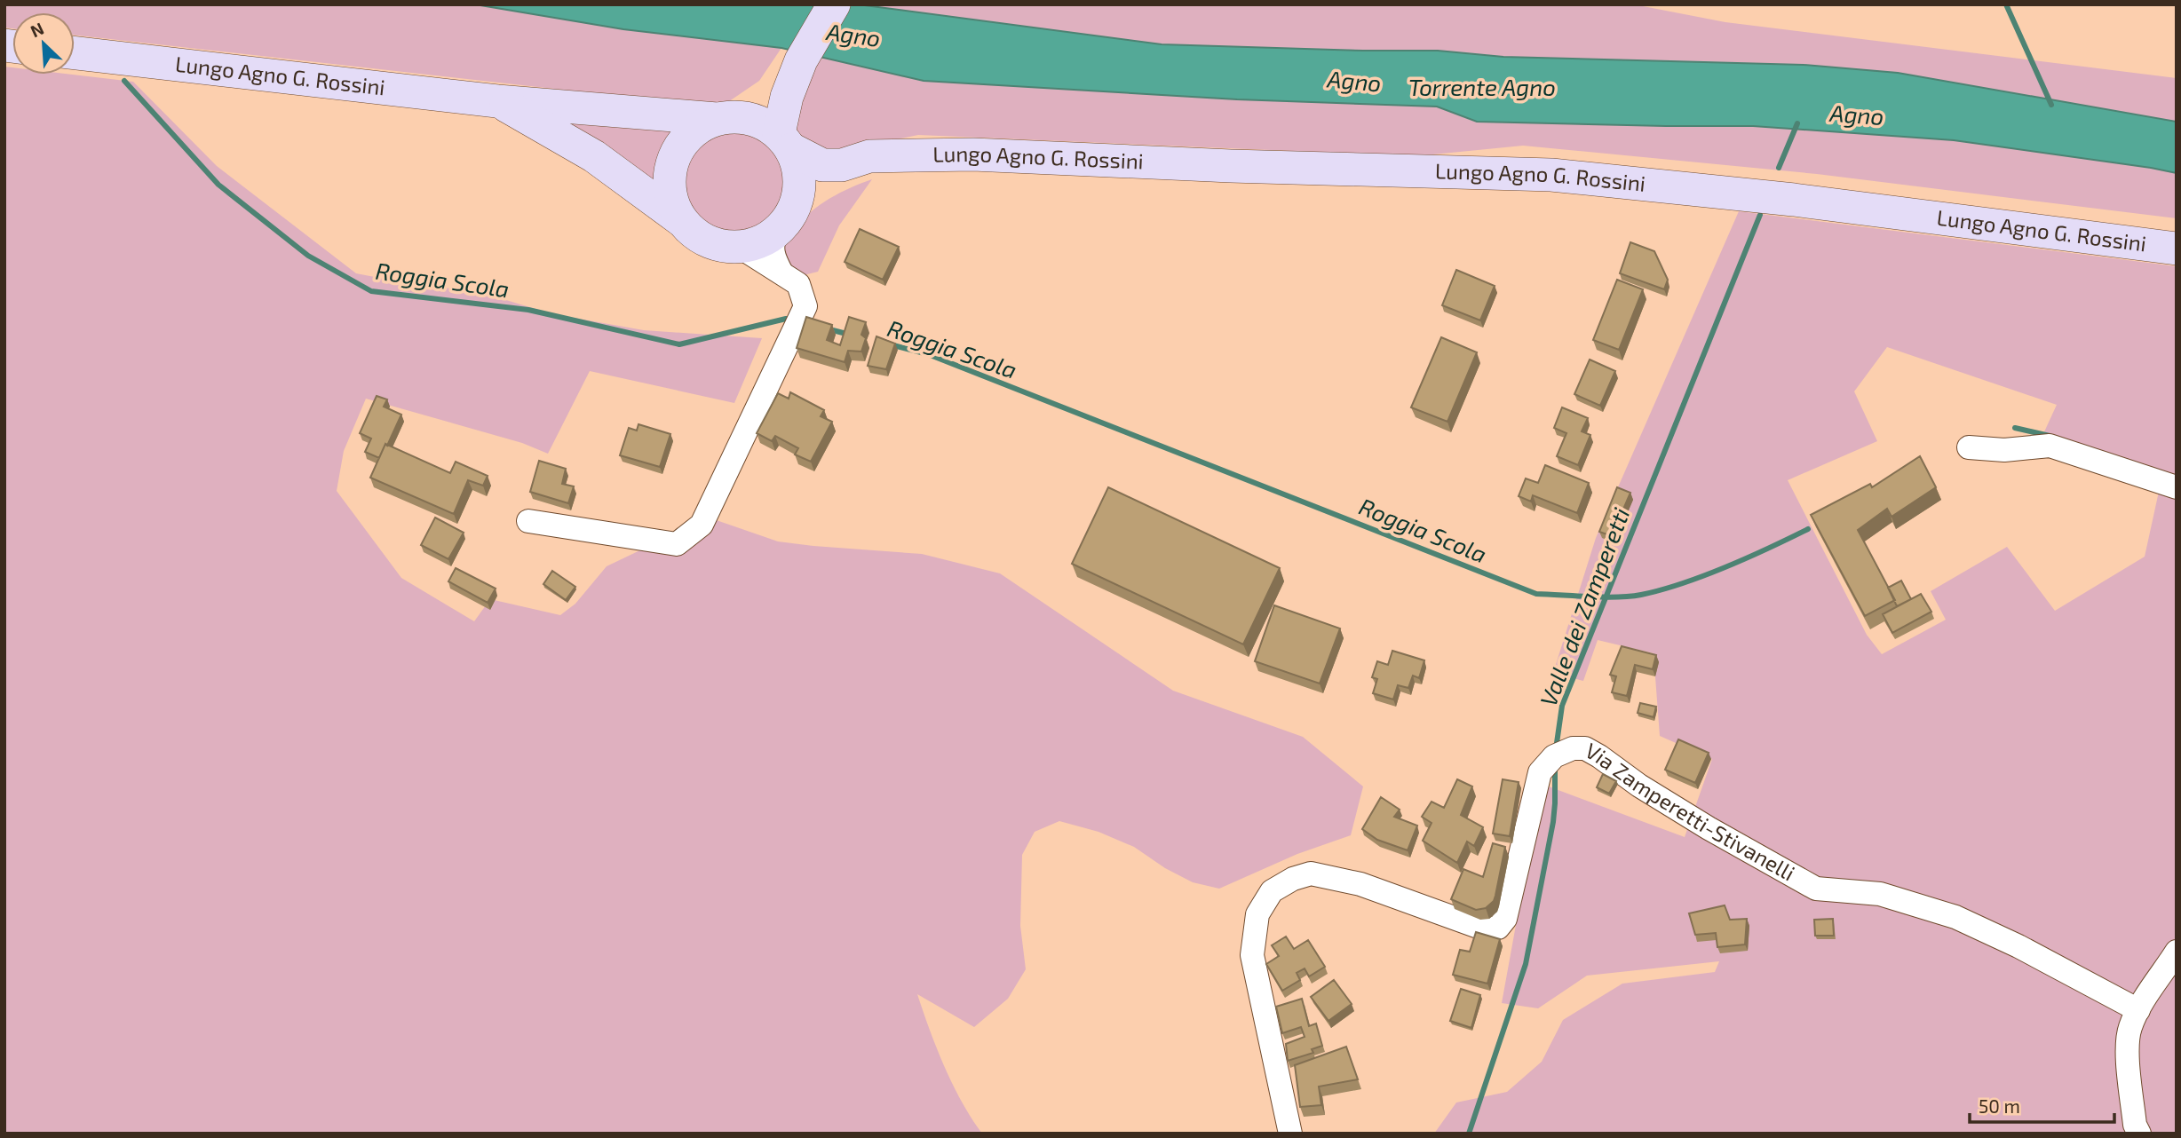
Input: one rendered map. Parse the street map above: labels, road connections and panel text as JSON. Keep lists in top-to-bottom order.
{
  "streets": {
    "main road": ["Lungo Agno G. Rossini"],
    "street": ["Via Zamperetti-Stivanelli"]
  },
  "water": [
    "Agno",
    "Torrente Agno",
    "Roggia Scola",
    "Valle dei Zamperetti"
  ],
  "scale_bar": "50 m",
  "north": "top left"
}
